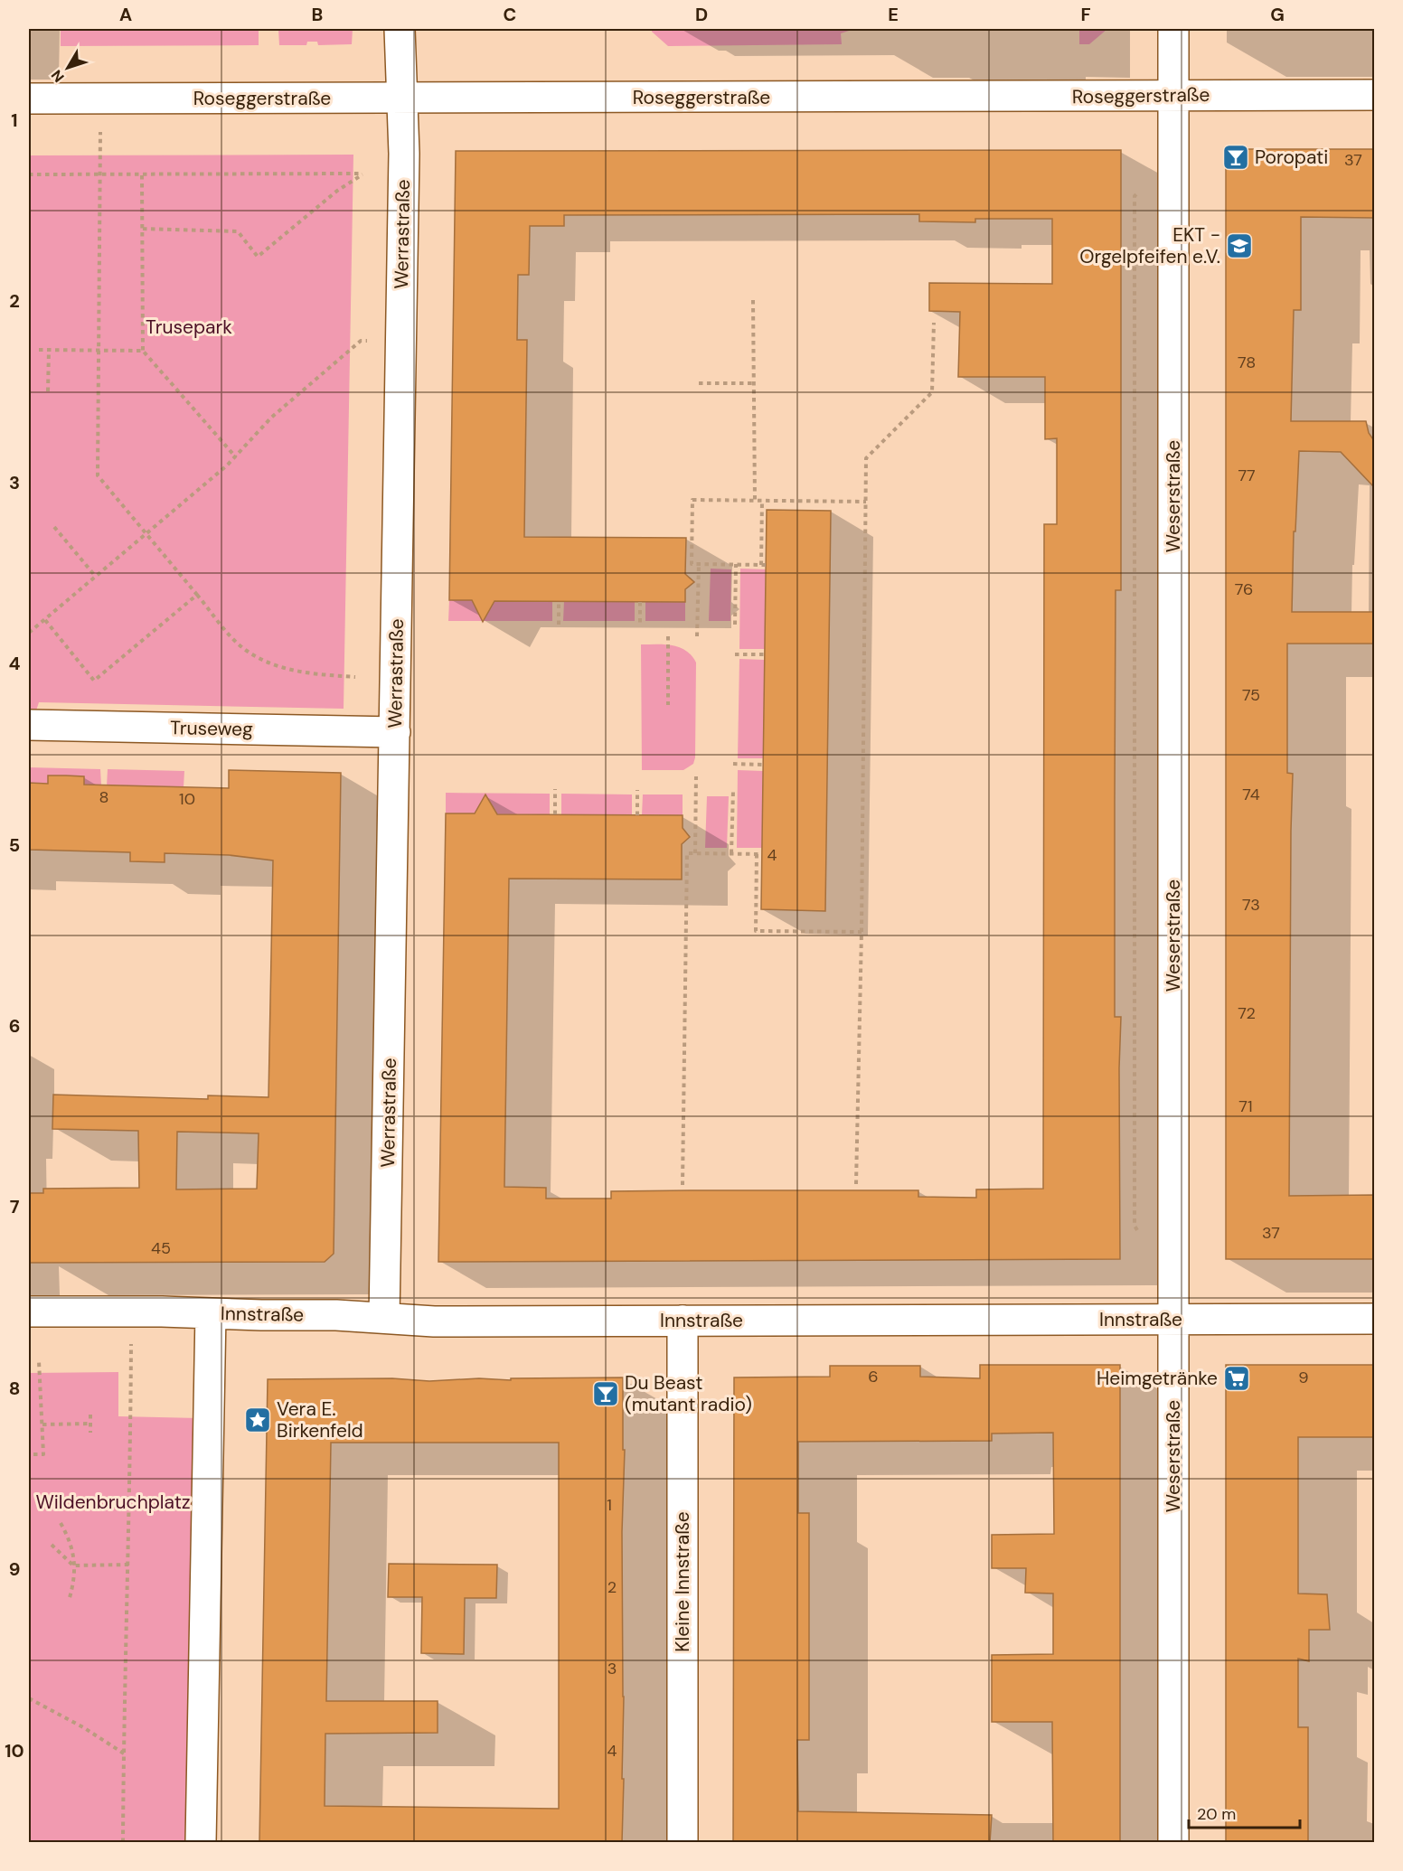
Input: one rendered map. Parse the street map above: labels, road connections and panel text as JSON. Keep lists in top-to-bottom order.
{
  "streets": {
    "street": [
      "Roseggerstraße",
      "Werrastraße",
      "Weserstraße",
      "Truseweg",
      "Innstraße",
      "Kleine Innstraße"
    ]
  },
  "crossings": [
    ["Roseggerstraße", "Werrastraße"],
    ["Roseggerstraße", "Weserstraße"],
    ["Werrastraße", "Truseweg"],
    ["Werrastraße", "Innstraße"],
    ["Weserstraße", "Innstraße"],
    ["Innstraße", "Kleine Innstraße"]
  ],
  "parks": ["Trusepark", "Wildenbruchplatz"],
  "places": {
    "bar": ["Poropati", "Du Beast (mutant radio)"],
    "school or university": ["EKT - Orgelpfeifen e.V."],
    "supermarket": ["Heimgetränke"],
    "place": ["Vera E. Birkenfeld"]
  },
  "house_numbers": [
    "37",
    "78",
    "77",
    "76",
    "75",
    "74",
    "8",
    "10",
    "4",
    "73",
    "72",
    "71",
    "37",
    "45",
    "6",
    "9",
    "1",
    "2",
    "3",
    "4"
  ],
  "scale_bar": "20 m",
  "north": "bottom left",
  "grid": {
    "columns": [
      "A",
      "B",
      "C",
      "D",
      "E",
      "F",
      "G"
    ],
    "rows": [
      "1",
      "2",
      "3",
      "4",
      "5",
      "6",
      "7",
      "8",
      "9",
      "10"
    ]
  }
}
